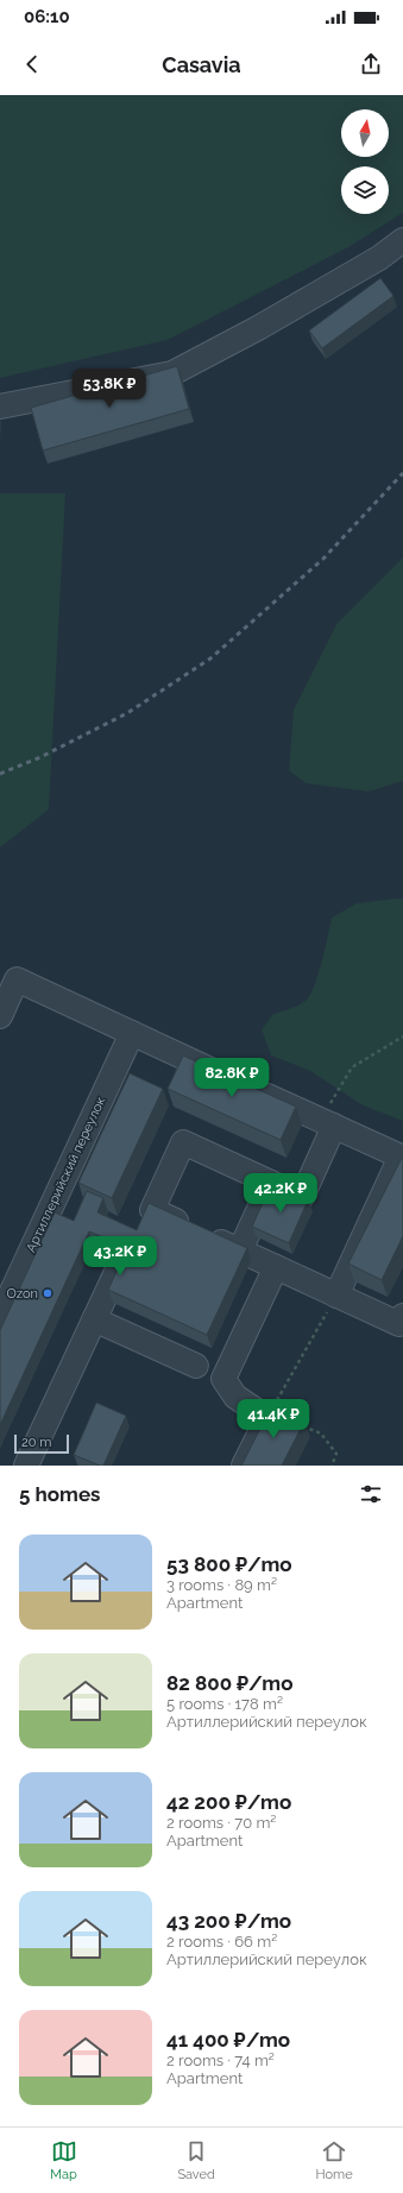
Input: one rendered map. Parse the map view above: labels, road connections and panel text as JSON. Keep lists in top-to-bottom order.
{
  "streets": {
    "street": ["Артиллерийский переулок"]
  },
  "places": ["Ozon"],
  "scale_bar": "20 m",
  "north": "top",
  "page": {
    "status": "06:10",
    "header": "Casavia",
    "price": [
      "53.8K ₽",
      "82.8K ₽",
      "42.2K ₽",
      "43.2K ₽",
      "41.4K ₽"
    ],
    "scale": "20 m",
    "heading": "5 homes",
    "list": [
      {
        "name": "53 800 ₽/mo",
        "note": "3 rooms · 89 m² · Apartment"
      },
      {
        "name": "82 800 ₽/mo",
        "note": "5 rooms · 178 m² · Артиллерийский переулок"
      },
      {
        "name": "42 200 ₽/mo",
        "note": "2 rooms · 70 m² · Apartment"
      },
      {
        "name": "43 200 ₽/mo",
        "note": "2 rooms · 66 m² · Артиллерийский переулок"
      },
      {
        "name": "41 400 ₽/mo",
        "note": "2 rooms · 74 m² · Apartment"
      }
    ],
    "tabs": ["Map", "Saved", "Home"]
  }
}
